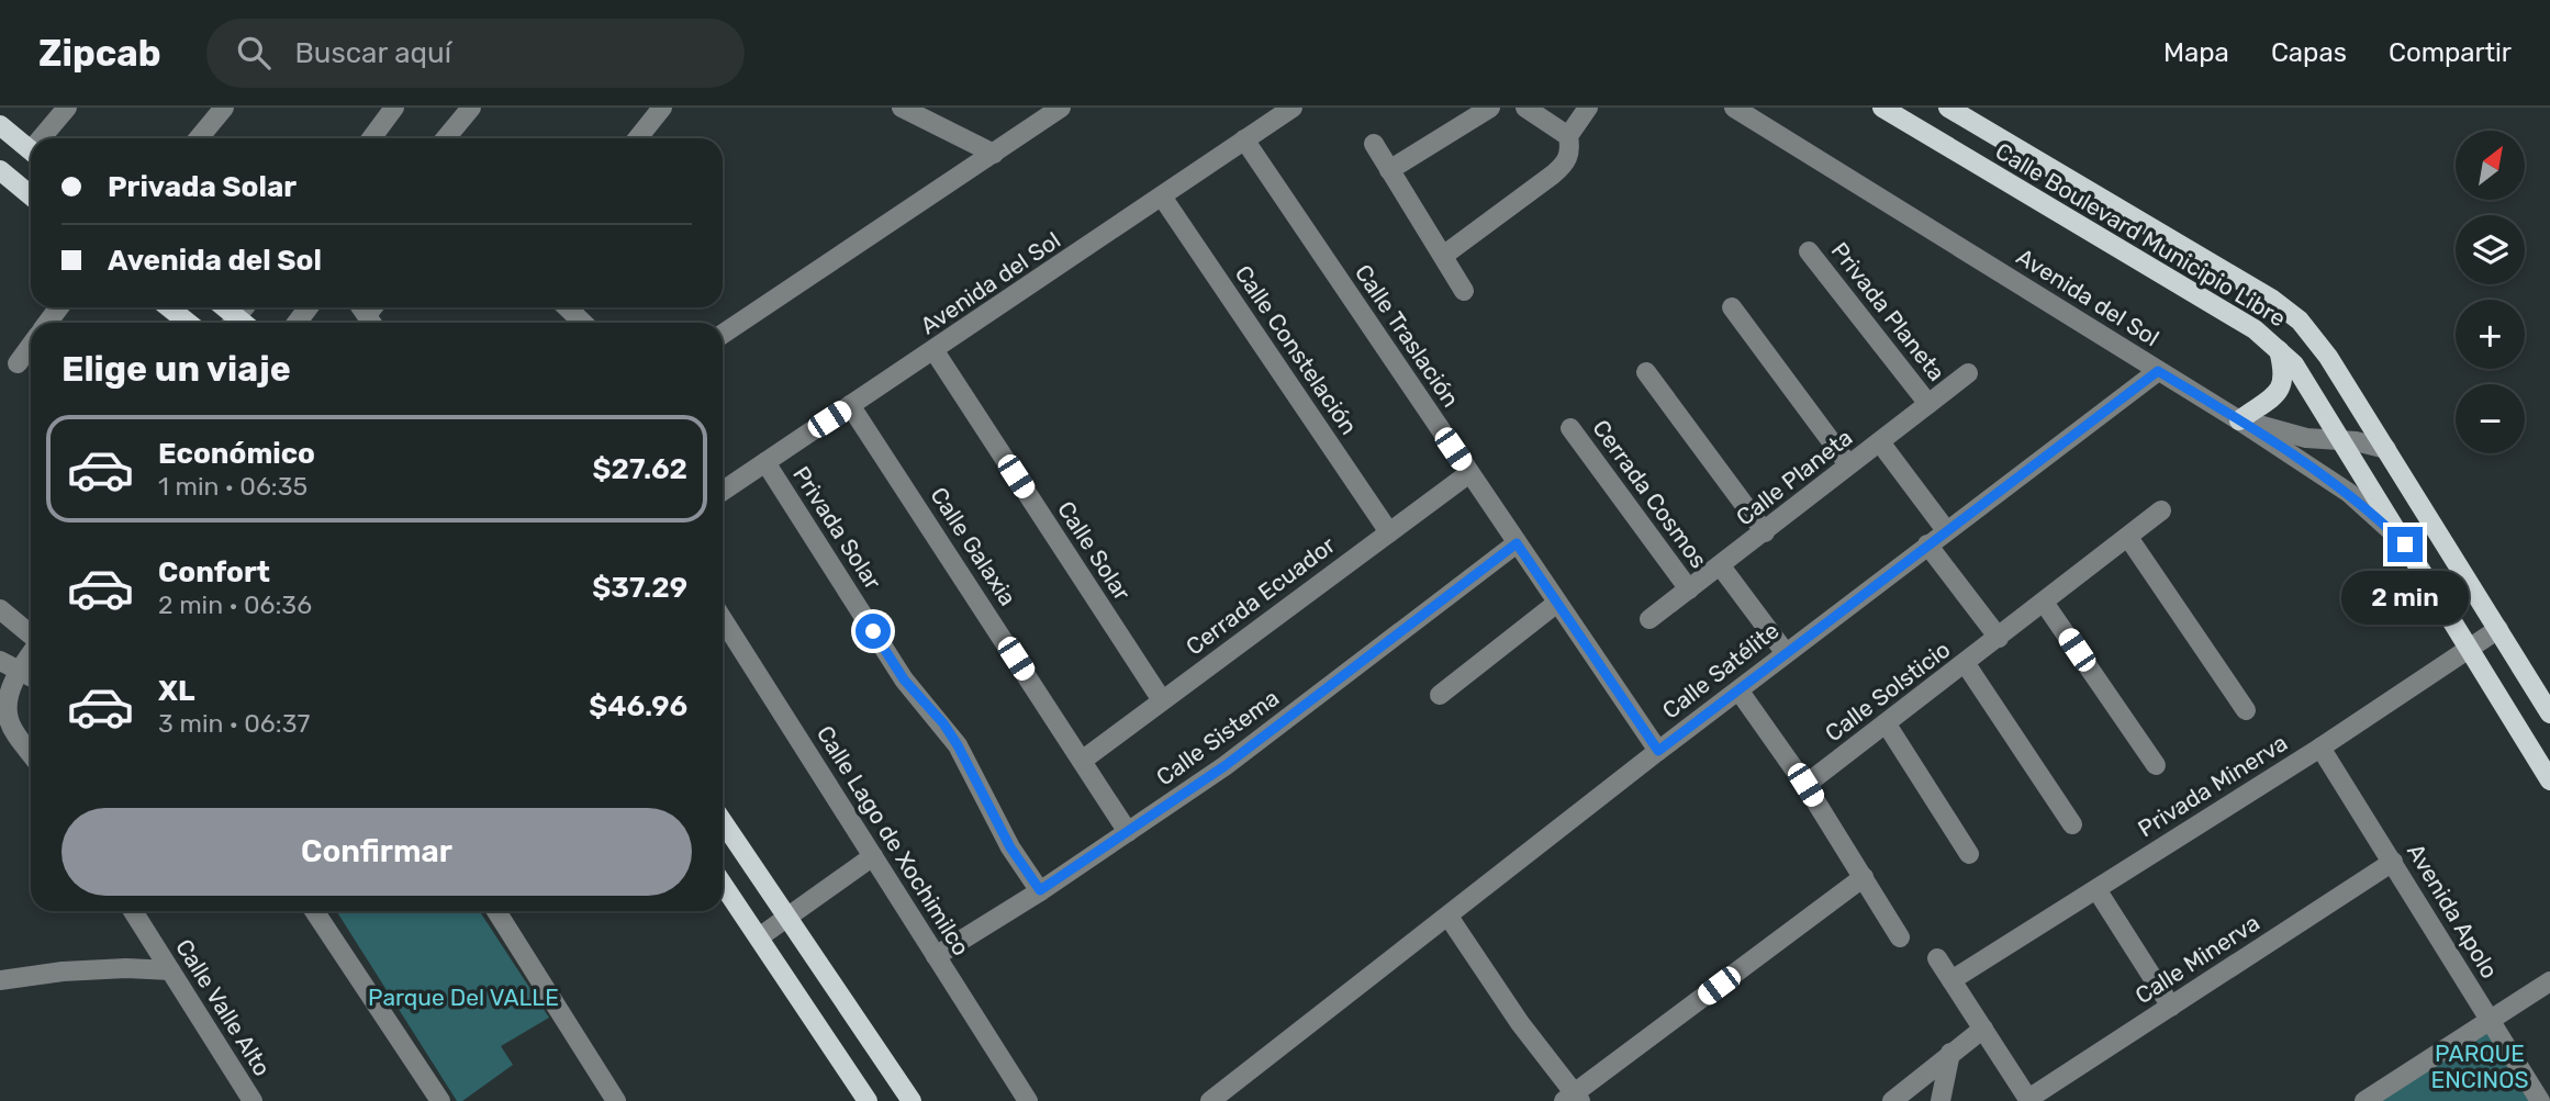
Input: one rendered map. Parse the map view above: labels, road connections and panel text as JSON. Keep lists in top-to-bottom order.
{
  "streets": {
    "main road": ["Calle Boulevard Municipio Libre"],
    "street": [
      "Avenida del Sol",
      "Privada Planeta",
      "Calle Traslación",
      "Calle Constelación",
      "Calle Planeta",
      "Cerrada Cosmos",
      "Privada Solar",
      "Calle Galaxia",
      "Calle Solar",
      "Cerrada Ecuador",
      "Calle Satélite",
      "Calle Solsticio",
      "Calle Sistema",
      "Privada Minerva",
      "Calle Lago de Xochimilco",
      "Avenida Apolo",
      "Calle Minerva",
      "Calle Valle Alto"
    ]
  },
  "crossings": [
    ["Calle Boulevard Municipio Libre", "Avenida del Sol"],
    ["Calle Boulevard Municipio Libre", "Privada Minerva"],
    ["Avenida del Sol", "Calle Traslación"],
    ["Avenida del Sol", "Calle Constelación"],
    ["Avenida del Sol", "Privada Solar"],
    ["Avenida del Sol", "Calle Galaxia"],
    ["Avenida del Sol", "Calle Solar"],
    ["Avenida del Sol", "Calle Satélite"],
    ["Privada Planeta", "Calle Planeta"],
    ["Calle Traslación", "Cerrada Ecuador"],
    ["Calle Traslación", "Calle Satélite"],
    ["Calle Traslación", "Calle Sistema"],
    ["Calle Constelación", "Cerrada Ecuador"],
    ["Calle Planeta", "Cerrada Cosmos"],
    ["Privada Solar", "Calle Sistema"],
    ["Calle Galaxia", "Cerrada Ecuador"],
    ["Calle Galaxia", "Calle Sistema"],
    ["Calle Solar", "Cerrada Ecuador"],
    ["Calle Sistema", "Calle Lago de Xochimilco"],
    ["Privada Minerva", "Avenida Apolo"],
    ["Avenida Apolo", "Calle Minerva"]
  ],
  "parks": ["Parque Del VALLE", "PARQUE ENCINOS"],
  "north": "top right",
  "page": {
    "header": "Zipcab",
    "search": "Buscar aquí",
    "nav": ["Mapa", "Capas", "Compartir"],
    "map_buttons": ["+", "−"],
    "banner": ["Privada Solar", "Avenida del Sol"],
    "heading": "Elige un viaje",
    "list": [
      {
        "name": "Económico",
        "note": "1 min · 06:35",
        "value": "$27.62"
      },
      {
        "name": "Confort",
        "note": "2 min · 06:36",
        "value": "$37.29"
      },
      {
        "name": "XL",
        "note": "3 min · 06:37",
        "value": "$46.96"
      }
    ],
    "bubble": "2 min",
    "buttons": "Confirmar"
  }
}
